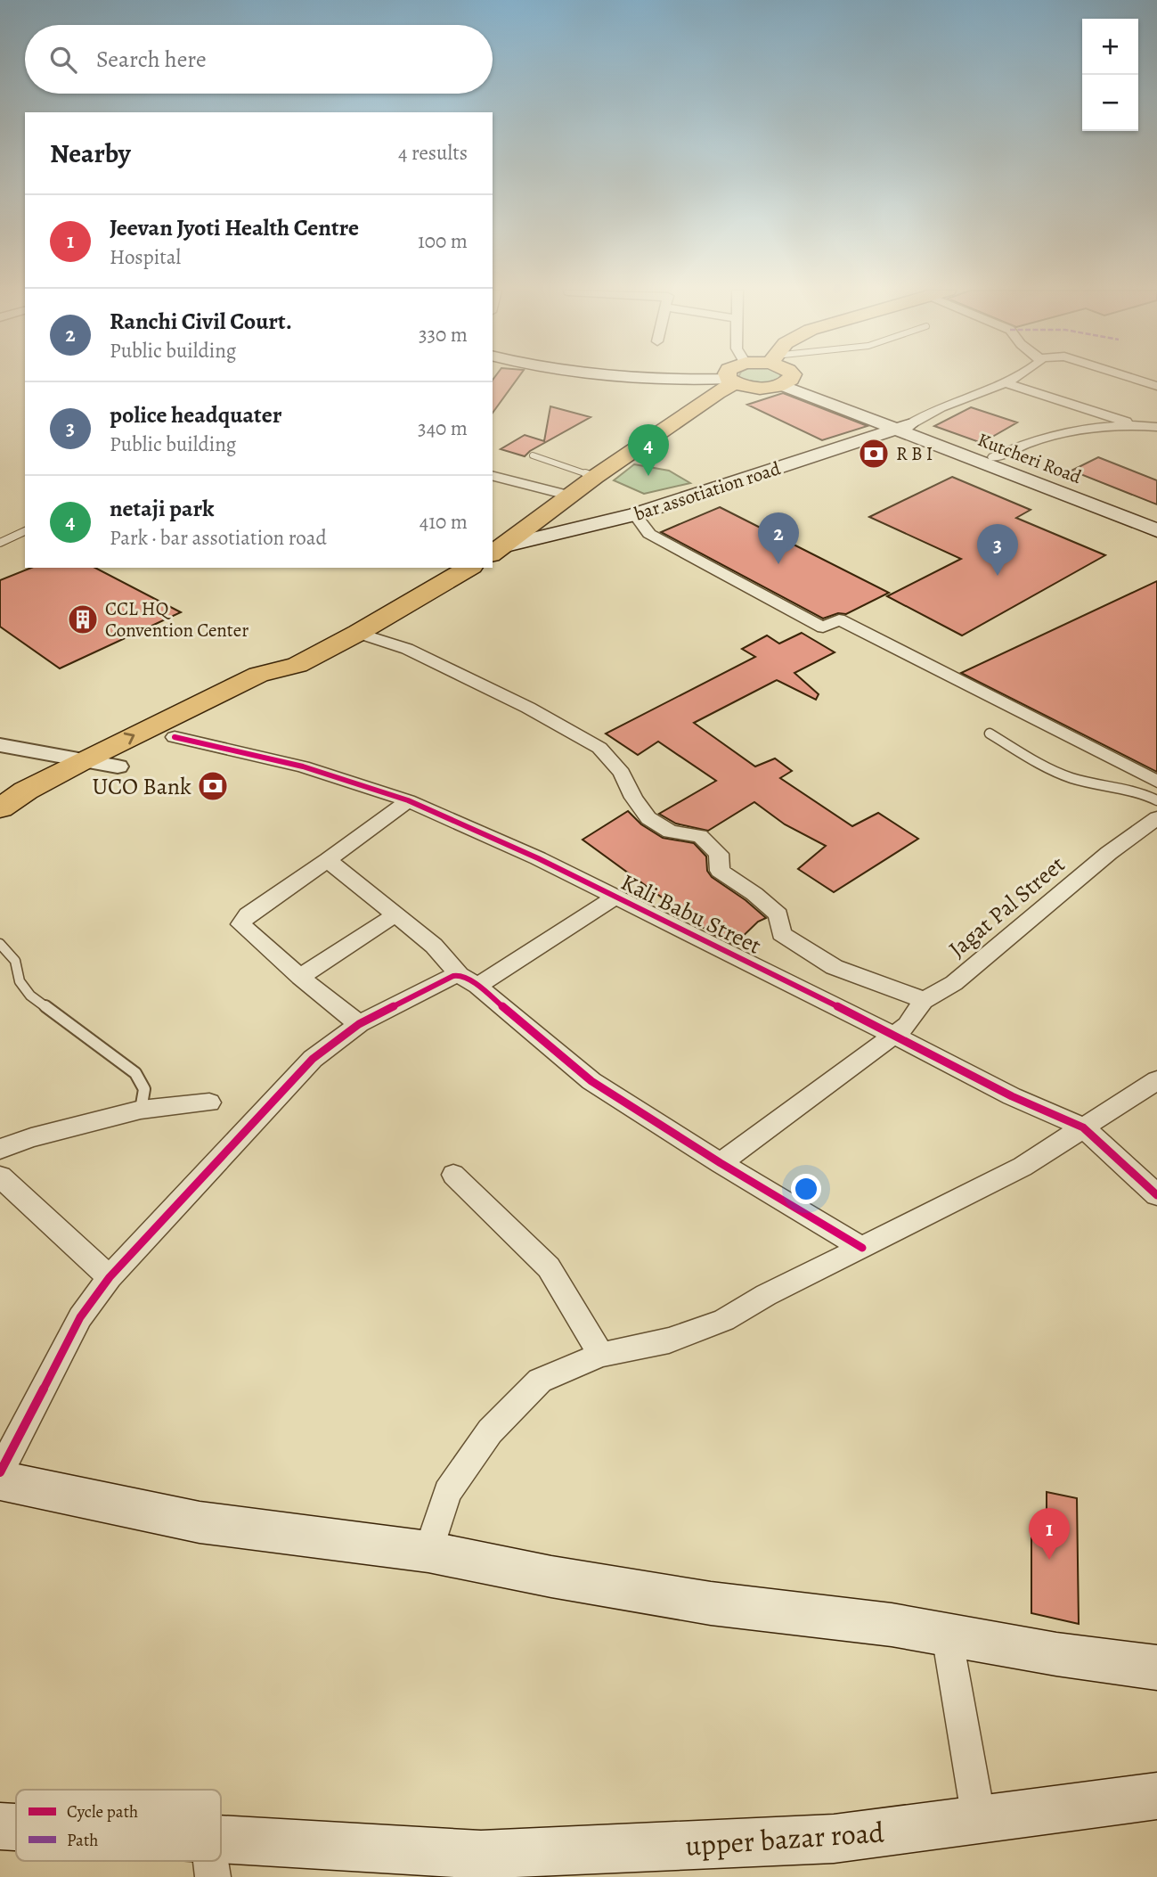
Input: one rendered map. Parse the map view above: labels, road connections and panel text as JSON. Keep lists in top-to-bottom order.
{
  "streets": {
    "main road": ["Kutcheri Road", "bar assotiation road", "upper bazar road"],
    "street": ["Jagat Pal Street", "Kali Babu Street"]
  },
  "crossings": [
    ["Kutcheri Road", "bar assotiation road"],
    ["Jagat Pal Street", "Kali Babu Street"]
  ],
  "places": {
    "bank": ["R B I", "UCO Bank"],
    "building": ["CCL HQ Convention Center"]
  },
  "legend": ["Cycle path", "Path"],
  "page": {
    "map_buttons": ["+", "−"],
    "search": "Search here",
    "heading": ["Nearby", "4 results"],
    "list": [
      {
        "mark": "1",
        "name": "Jeevan Jyoti Health Centre",
        "note": "Hospital",
        "value": "100 m"
      },
      {
        "mark": "2",
        "name": "Ranchi Civil Court.",
        "note": "Public building",
        "value": "330 m"
      },
      {
        "mark": "3",
        "name": "police headquater",
        "note": "Public building",
        "value": "340 m"
      },
      {
        "mark": "4",
        "name": "netaji park",
        "note": "Park · bar assotiation road",
        "value": "410 m"
      }
    ],
    "pins": [
      "4",
      "2",
      "3",
      "1"
    ]
  }
}
